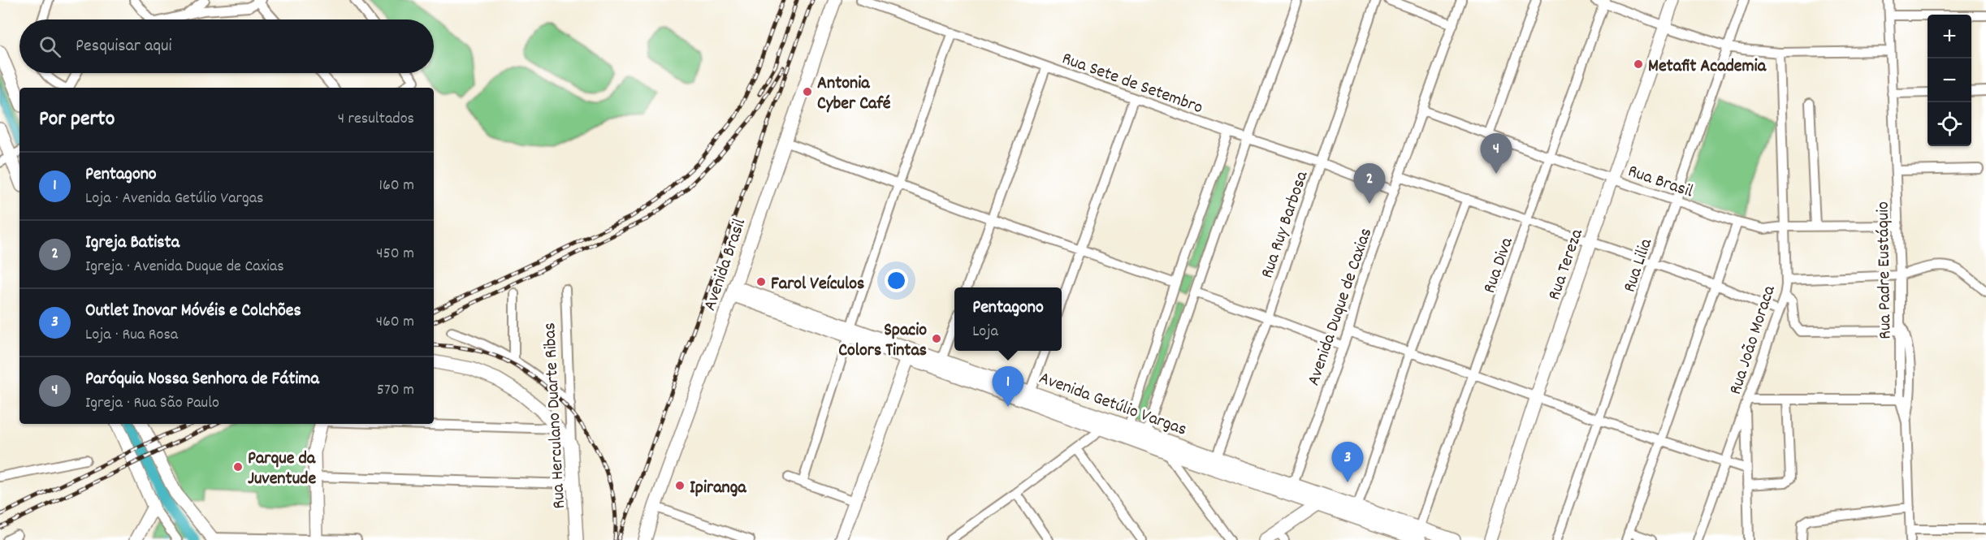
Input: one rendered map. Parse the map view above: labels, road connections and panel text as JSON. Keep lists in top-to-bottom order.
{
  "streets": {
    "main road": [
      "Avenida Brasil",
      "Rua Tereza",
      "Avenida Getúlio Vargas",
      "Rua Herculano Duarte Ribas"
    ],
    "street": [
      "Rua Sete de Setembro",
      "Rua Brasil",
      "Rua Ruy Barbosa",
      "Rua Diva",
      "Rua Lilia",
      "Rua Padre Eustáquio",
      "Avenida Duque de Caxias",
      "Rua João Moraca"
    ]
  },
  "crossings": [
    ["Rua Sete de Setembro", "Rua Ruy Barbosa"],
    ["Rua Sete de Setembro", "Avenida Duque de Caxias"],
    ["Rua Brasil", "Rua Tereza"],
    ["Rua Brasil", "Rua Diva"],
    ["Rua Brasil", "Rua Lilia"],
    ["Rua Brasil", "Rua Padre Eustáquio"],
    ["Rua Brasil", "Avenida Duque de Caxias"],
    ["Rua Brasil", "Rua João Moraca"],
    ["Rua Ruy Barbosa", "Avenida Getúlio Vargas"],
    ["Avenida Brasil", "Avenida Getúlio Vargas"],
    ["Rua Diva", "Avenida Getúlio Vargas"],
    ["Avenida Duque de Caxias", "Avenida Getúlio Vargas"]
  ],
  "places": [
    "Metafit Academia",
    "Antonia Cyber Café",
    "Farol Veículos",
    "Spacio Colors Tintas",
    "Parque da Juventude",
    "Ipiranga"
  ],
  "page": {
    "map_buttons": ["+", "−"],
    "search": "Pesquisar aqui",
    "heading": ["Por perto", "4 resultados"],
    "pins": [
      "4",
      "2",
      "1",
      "3"
    ],
    "list": [
      {
        "mark": "1",
        "name": "Pentagono",
        "note": "Loja · Avenida Getúlio Vargas",
        "value": "160 m"
      },
      {
        "mark": "2",
        "name": "Igreja Batista",
        "note": "Igreja · Avenida Duque de Caxias",
        "value": "450 m"
      },
      {
        "mark": "3",
        "name": "Outlet Inovar Móvéis e Colchões",
        "note": "Loja · Rua Rosa",
        "value": "460 m"
      },
      {
        "mark": "4",
        "name": "Paróquia Nossa Senhora de Fátima",
        "note": "Igreja · Rua São Paulo",
        "value": "570 m"
      }
    ],
    "popup": ["Pentagono", "Loja"]
  }
}
